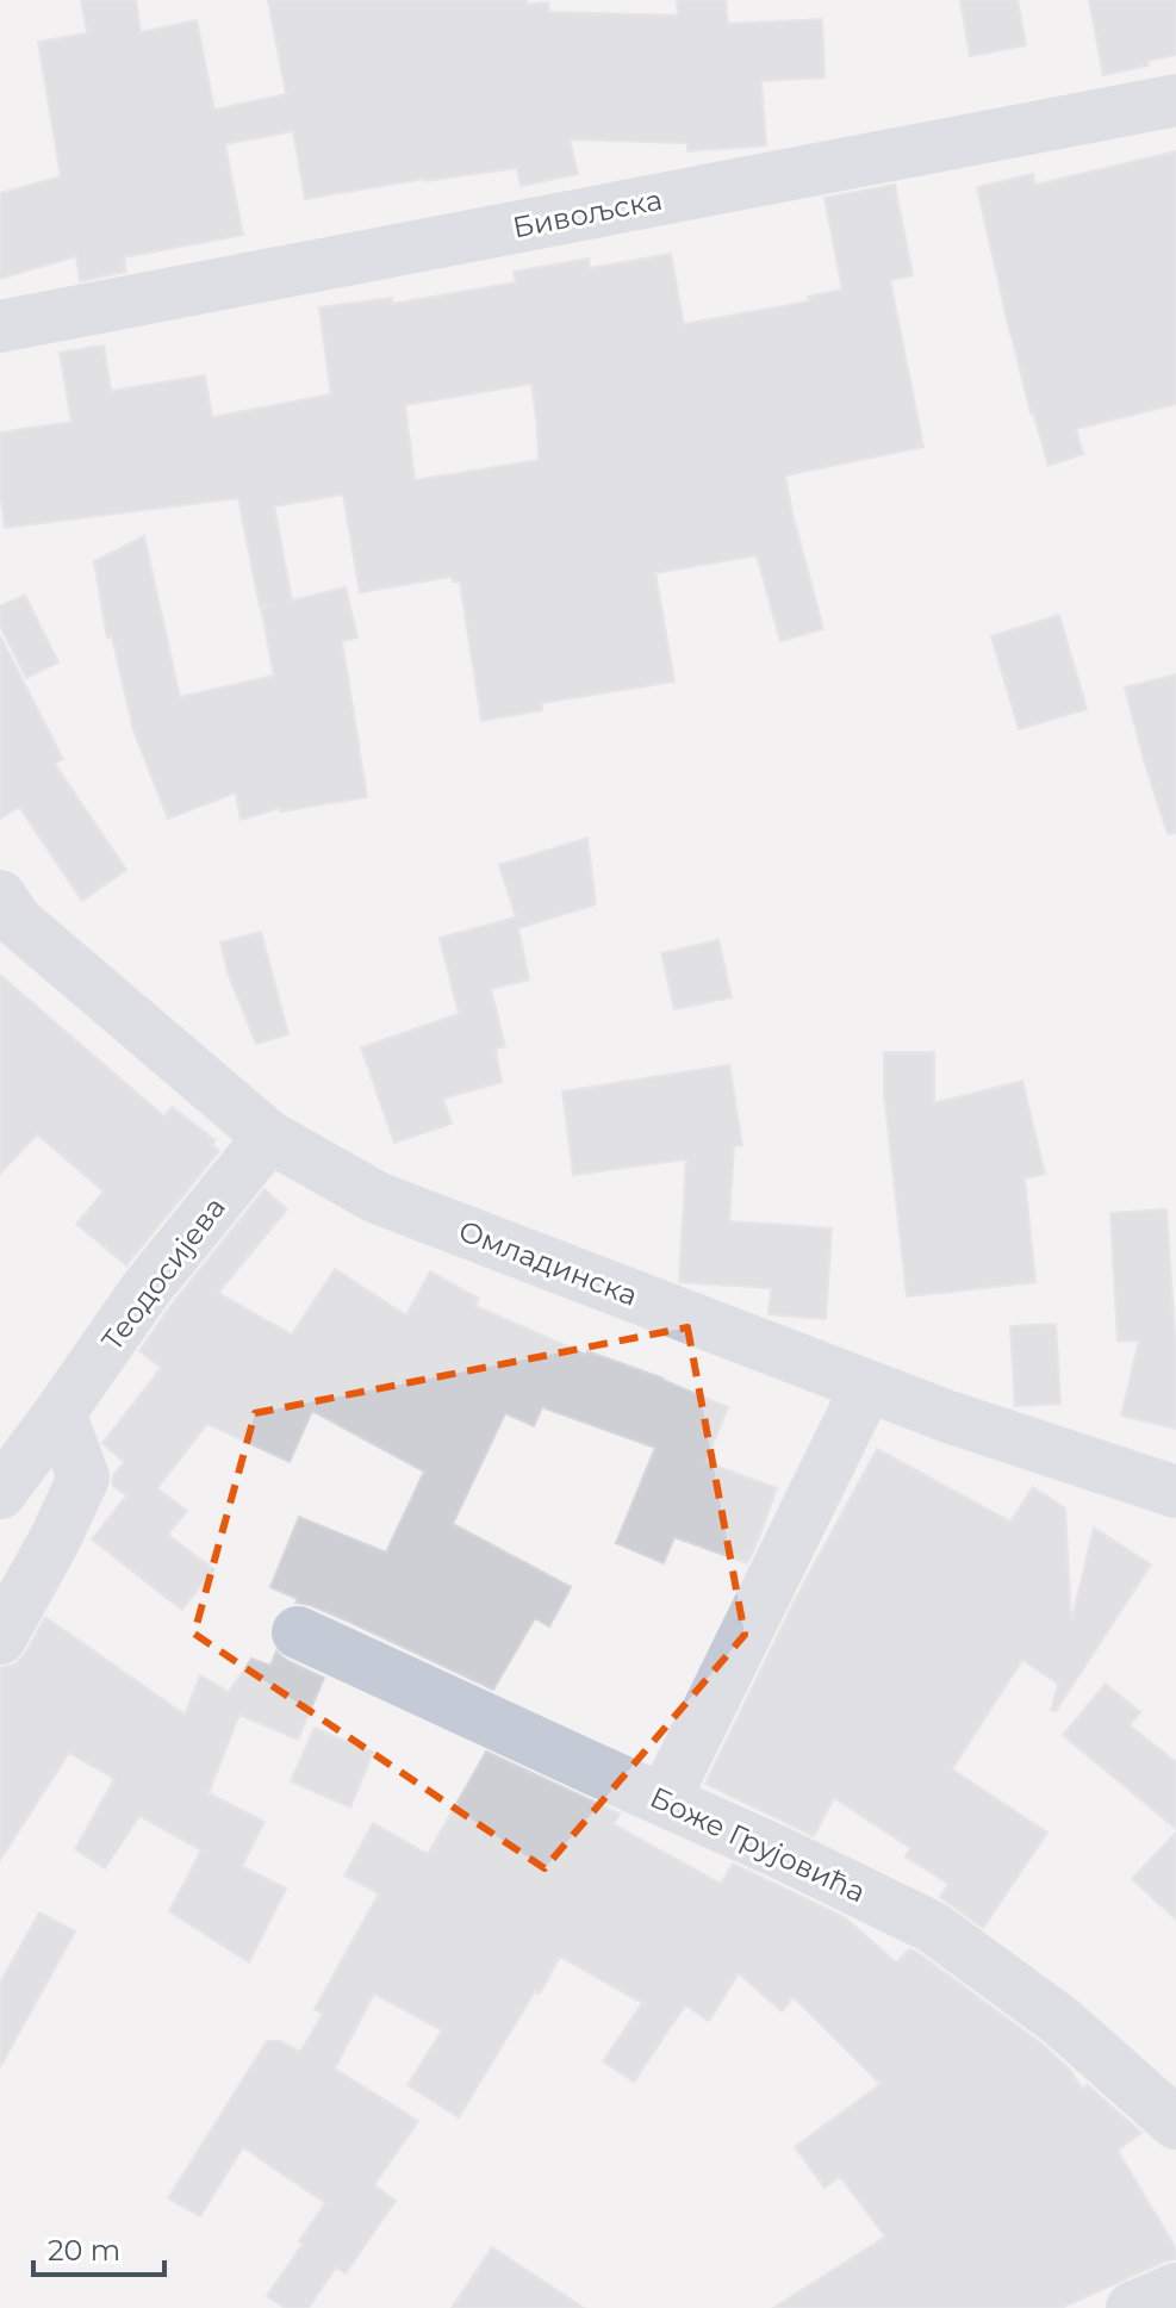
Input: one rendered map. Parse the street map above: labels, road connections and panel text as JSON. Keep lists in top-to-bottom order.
{
  "streets": {
    "street": [
      "Бивољска",
      "Омладинска",
      "Теодосијева",
      "Боже Грујовића"
    ]
  },
  "crossings": [
    ["Омладинска", "Теодосијева"]
  ],
  "scale_bar": "20 m"
}
